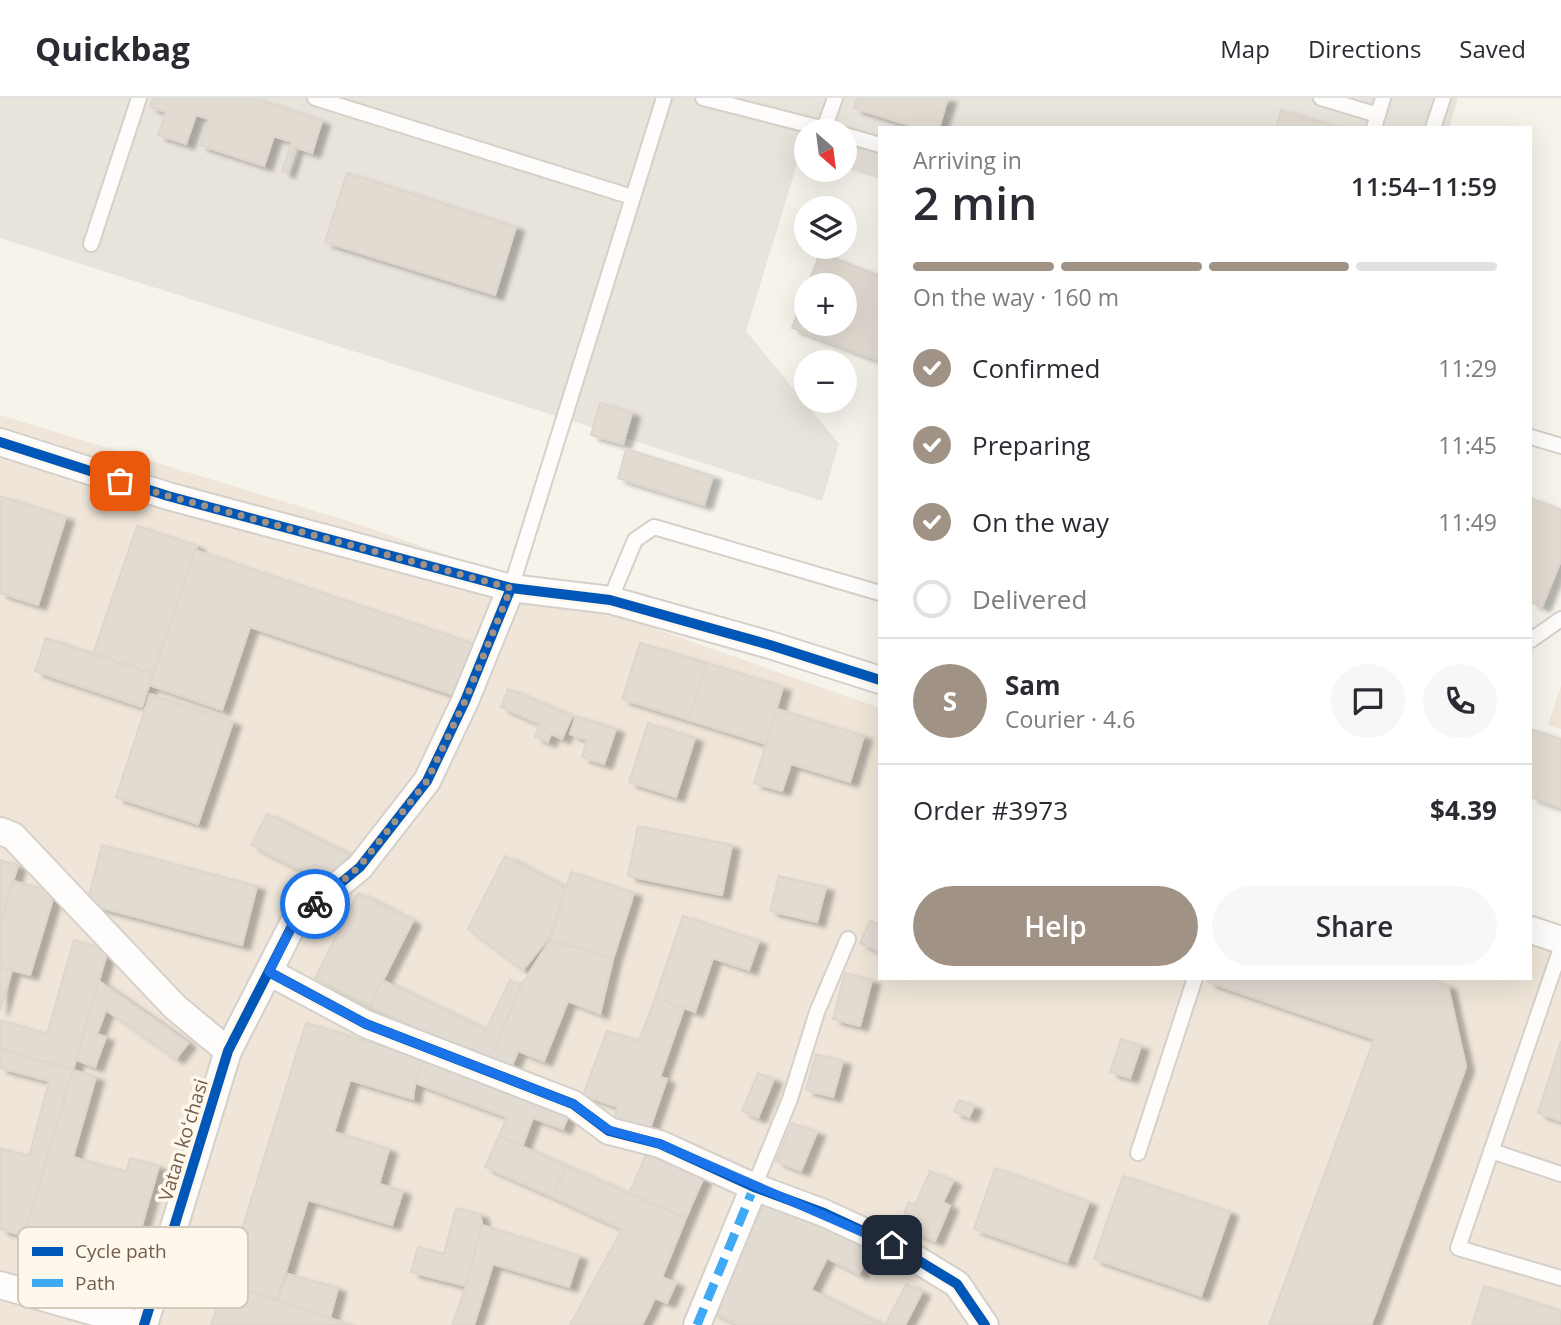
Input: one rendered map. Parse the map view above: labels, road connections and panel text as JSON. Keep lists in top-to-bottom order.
{
  "streets": {
    "street": ["Vatan koʻchasi"]
  },
  "legend": ["Cycle path", "Path"],
  "north": "bottom right",
  "page": {
    "header": "Quickbag",
    "nav": ["Map", "Directions", "Saved"],
    "map_buttons": ["+", "−"],
    "heading": ["2 min", "Arriving in", "11:54–11:59"],
    "panel": [
      "Sam",
      "Courier · 4.6",
      "Order #3973",
      "$4.39"
    ],
    "bar": "On the way · 160 m",
    "list": [
      ["Confirmed", "11:29"],
      ["Preparing", "11:45"],
      ["On the way", "11:49"],
      "Delivered"
    ],
    "round": "S",
    "buttons": ["Help", "Share"]
  }
}
